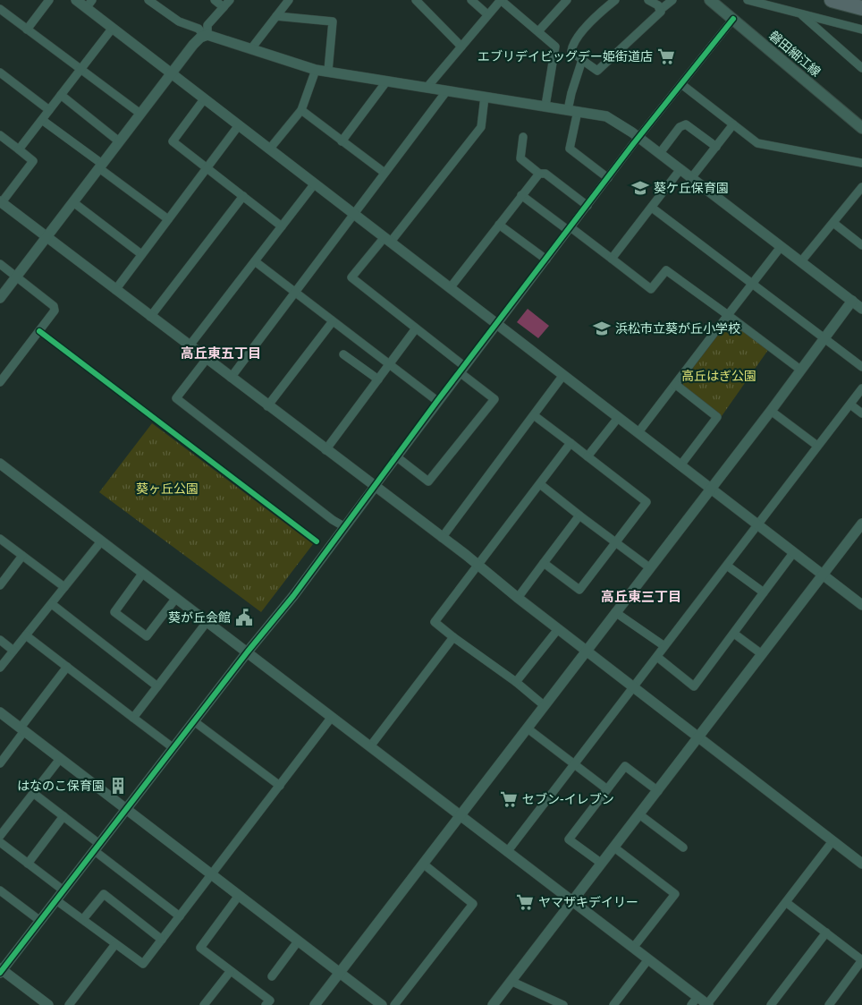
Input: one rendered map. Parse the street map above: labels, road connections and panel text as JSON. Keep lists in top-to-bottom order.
{
  "streets": {
    "main road": ["磐田細江線"]
  },
  "districts": ["高丘東五丁目", "高丘東三丁目"],
  "parks": ["高丘はぎ公園", "葵ヶ丘公園"],
  "places": {
    "supermarket": ["エブリデイビッグデー姫街道店", "セブン-イレブン", "ヤマザキデイリー"],
    "school or university": ["葵ケ丘保育園", "浜松市立葵が丘小学校"],
    "public building": ["葵が丘会館"],
    "building": ["はなのこ保育園"]
  }
}
